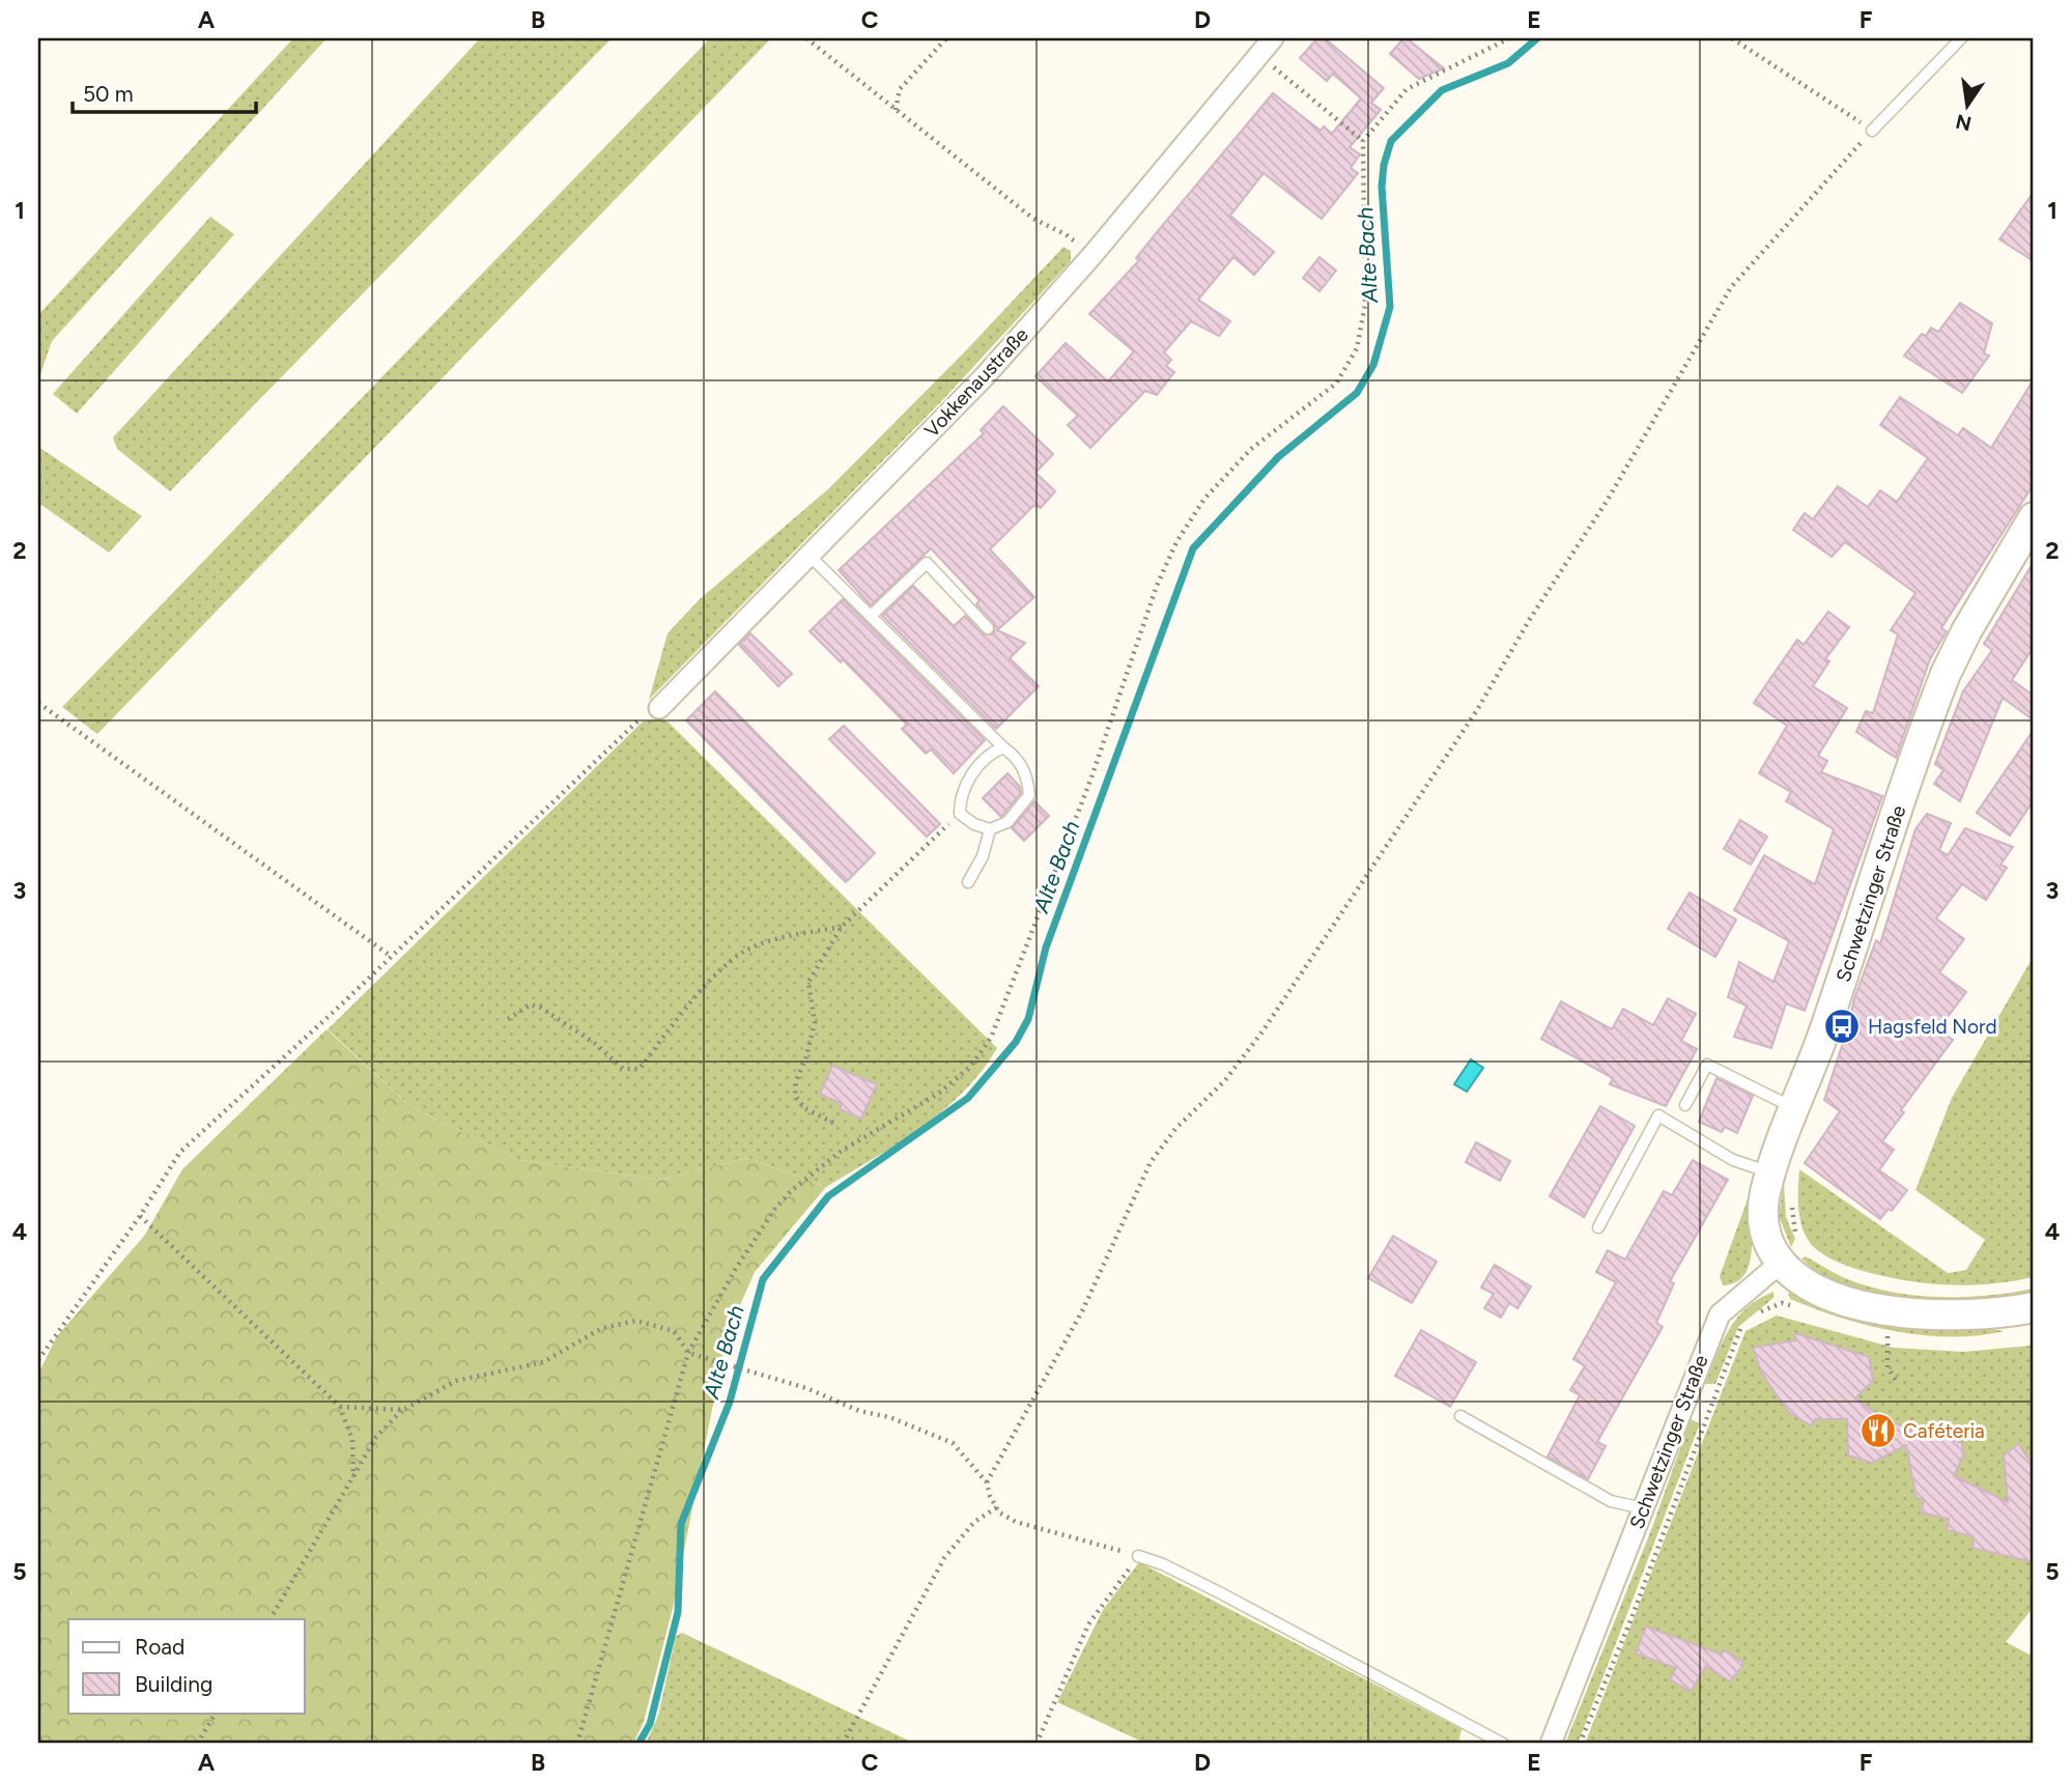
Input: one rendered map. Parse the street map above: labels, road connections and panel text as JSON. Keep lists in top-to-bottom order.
{
  "streets": {
    "main road": ["Schwetzinger Straße"],
    "street": ["Vokkenaustraße"]
  },
  "water": ["Alte Bach"],
  "places": {
    "bus stop": ["Hagsfeld Nord"],
    "restaurant": ["Caféteria"]
  },
  "legend": ["Road", "Building"],
  "scale_bar": "50 m",
  "north": "bottom",
  "grid": {
    "columns": [
      "A",
      "B",
      "C",
      "D",
      "E",
      "F"
    ],
    "rows": [
      "1",
      "2",
      "3",
      "4",
      "5"
    ]
  }
}
